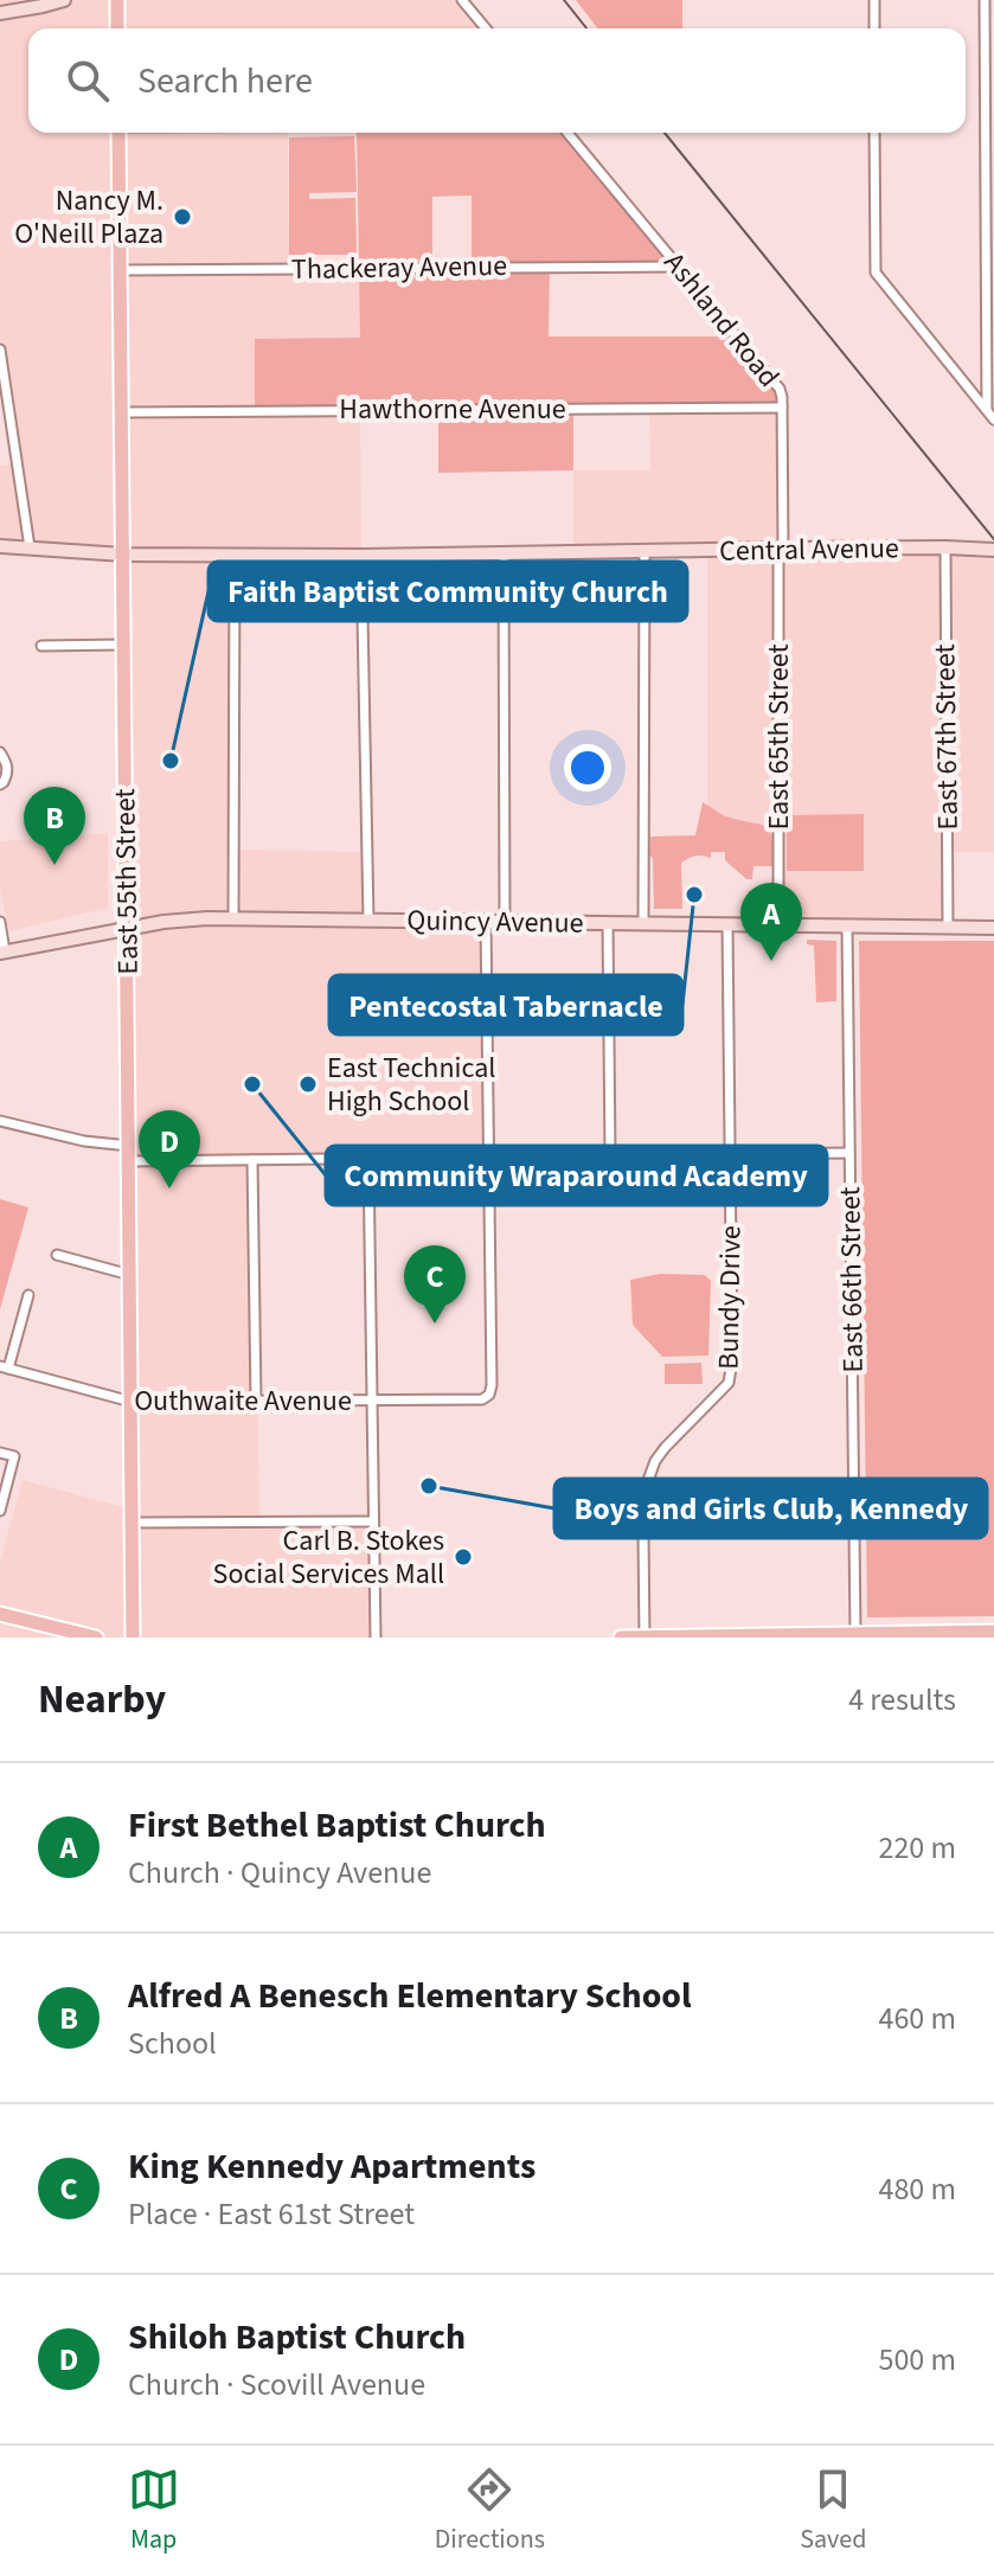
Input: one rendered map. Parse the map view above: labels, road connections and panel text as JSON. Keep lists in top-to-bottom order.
{
  "streets": {
    "main road": ["East 55th Street"],
    "street": [
      "Thackeray Avenue",
      "Ashland Road",
      "Hawthorne Avenue",
      "Central Avenue",
      "East 65th Street",
      "East 67th Street",
      "Quincy Avenue",
      "East 66th Street",
      "Bundy Drive",
      "Outhwaite Avenue"
    ]
  },
  "crossings": [
    ["Thackeray Avenue", "Ashland Road"],
    ["Thackeray Avenue", "East 55th Street"],
    ["Ashland Road", "Hawthorne Avenue"],
    ["Ashland Road", "Central Avenue"],
    ["Ashland Road", "East 65th Street"],
    ["Hawthorne Avenue", "East 55th Street"],
    ["Central Avenue", "East 65th Street"],
    ["Central Avenue", "East 67th Street"],
    ["Central Avenue", "East 55th Street"],
    ["East 65th Street", "Quincy Avenue"],
    ["East 67th Street", "Quincy Avenue"],
    ["East 55th Street", "Quincy Avenue"],
    ["East 55th Street", "Outhwaite Avenue"],
    ["Quincy Avenue", "East 66th Street"],
    ["Quincy Avenue", "Bundy Drive"]
  ],
  "places": [
    "Nancy M. O'Neill Plaza",
    "Faith Baptist Community Church",
    "Pentecostal Tabernacle",
    "Community Wraparound Academy",
    "East Technical High School",
    "Boys and Girls Club, Kennedy",
    "Carl B. Stokes Social Services Mall"
  ],
  "page": {
    "search": "Search here",
    "pins": [
      "B",
      "A",
      "D",
      "C"
    ],
    "heading": ["Nearby", "4 results"],
    "list": [
      {
        "mark": "A",
        "name": "First Bethel Baptist Church",
        "note": "Church · Quincy Avenue",
        "value": "220 m"
      },
      {
        "mark": "B",
        "name": "Alfred A Benesch Elementary School",
        "note": "School",
        "value": "460 m"
      },
      {
        "mark": "C",
        "name": "King Kennedy Apartments",
        "note": "Place · East 61st Street",
        "value": "480 m"
      },
      {
        "mark": "D",
        "name": "Shiloh Baptist Church",
        "note": "Church · Scovill Avenue",
        "value": "500 m"
      }
    ],
    "nav": ["Map", "Directions", "Saved"]
  }
}
